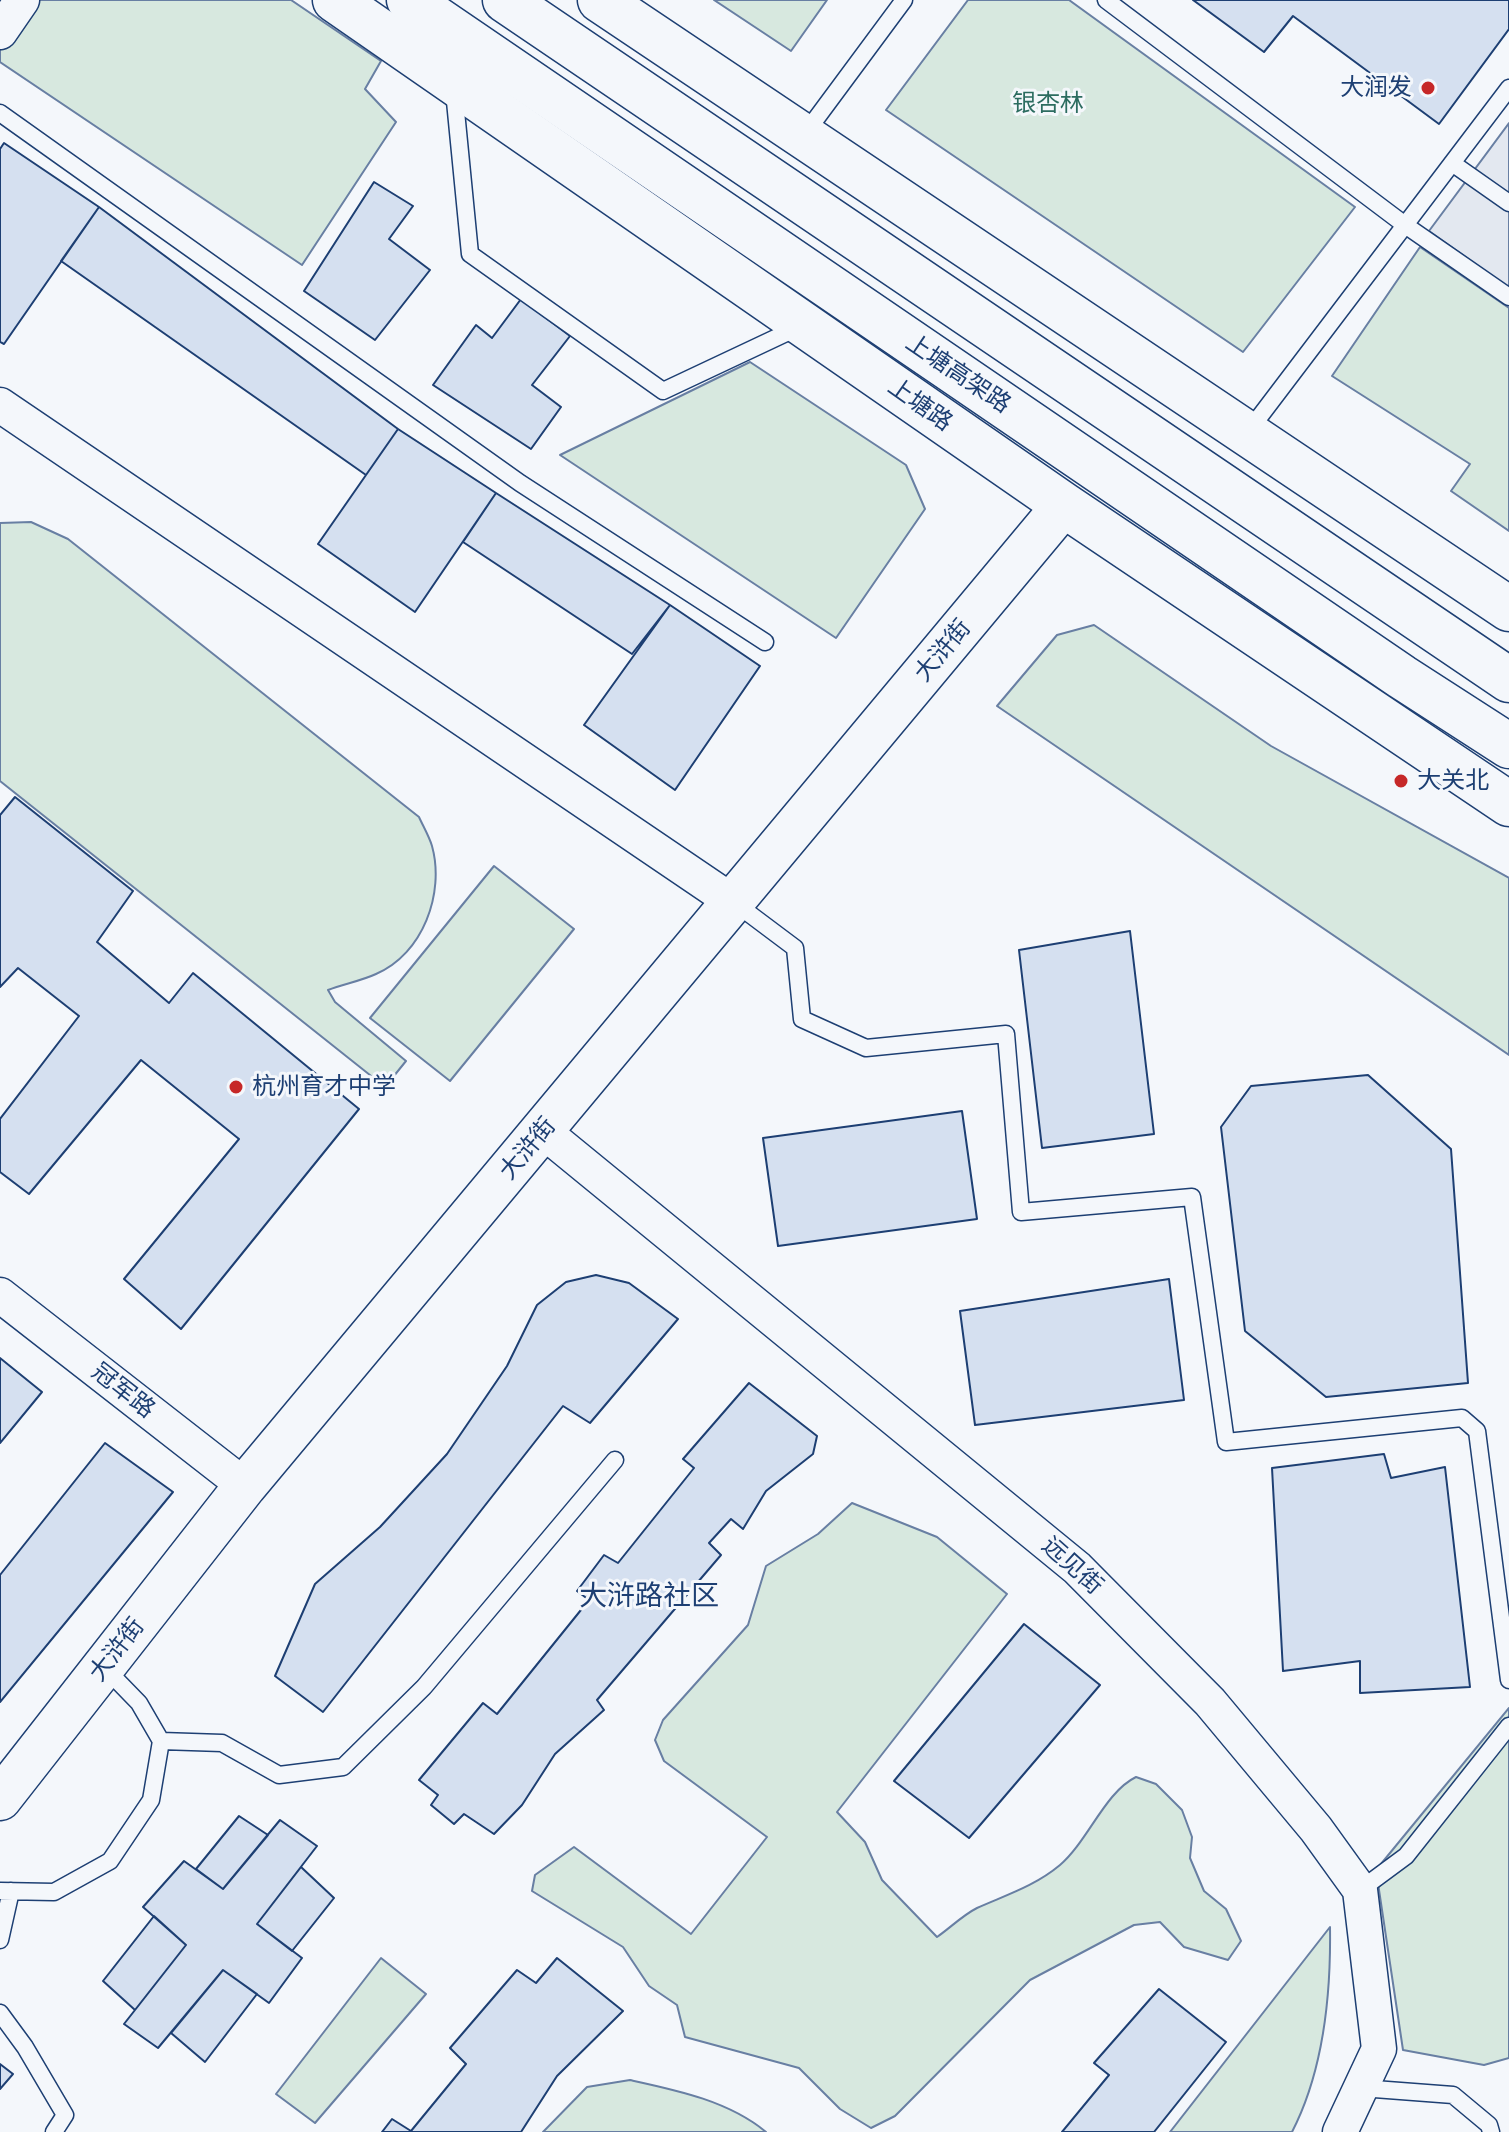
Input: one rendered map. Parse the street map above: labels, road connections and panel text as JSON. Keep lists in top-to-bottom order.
{
  "streets": {
    "main road": ["上塘高架路", "上塘路"],
    "street": ["大浒街", "冠军路", "远见街"]
  },
  "crossings": [
    ["上塘路", "大浒街"],
    ["大浒街", "冠军路"],
    ["大浒街", "远见街"]
  ],
  "districts": ["大浒路社区"],
  "parks": ["银杏林"],
  "places": ["大润发", "大关北", "杭州育才中学"]
}
